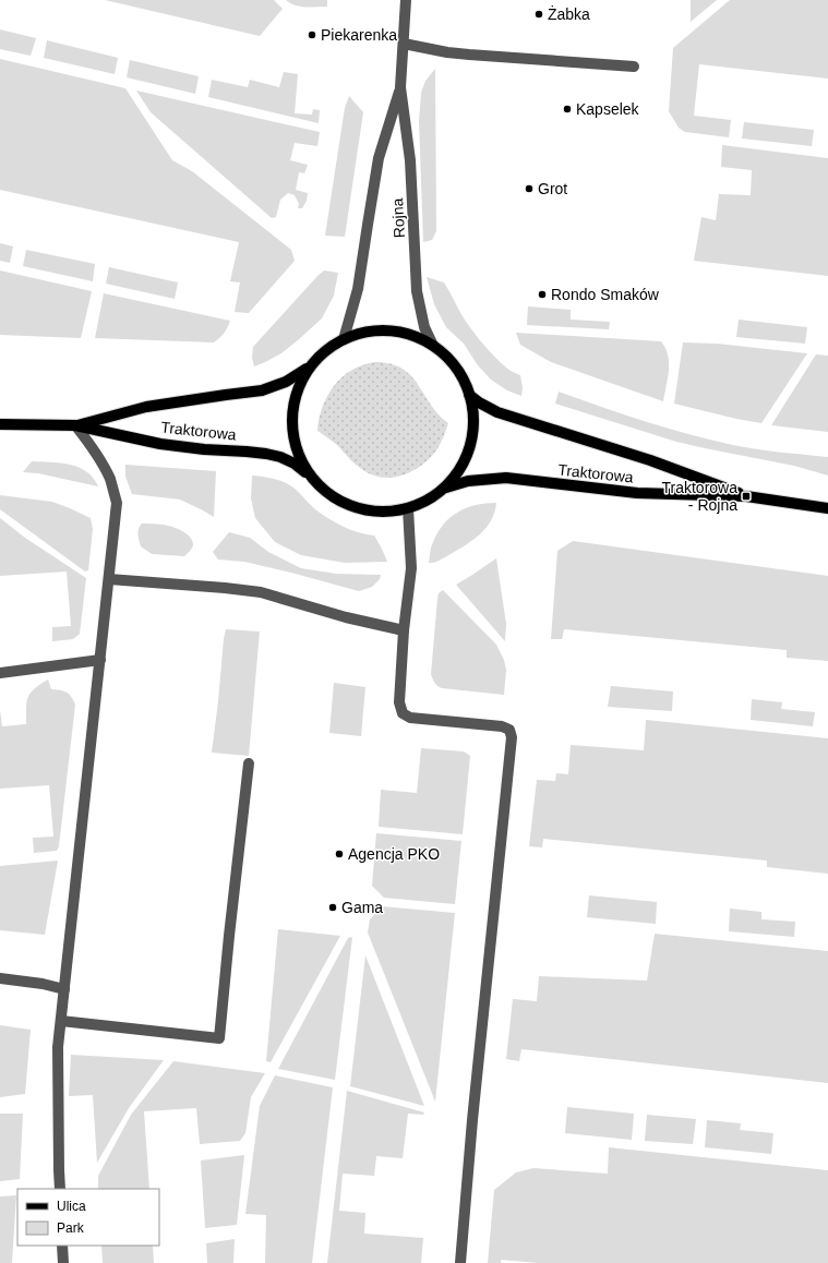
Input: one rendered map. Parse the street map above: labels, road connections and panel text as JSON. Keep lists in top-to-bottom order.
{
  "streets": {
    "main road": ["Traktorowa"],
    "street": ["Rojna"]
  },
  "places": {
    "other": [
      "Żabka",
      "Piekarenka",
      "Kapselek",
      "Grot",
      "Rondo Smaków",
      "Agencja PKO",
      "Gama"
    ],
    "transit": ["Traktorowa - Rojna"]
  },
  "legend": ["Ulica", "Park"]
}
